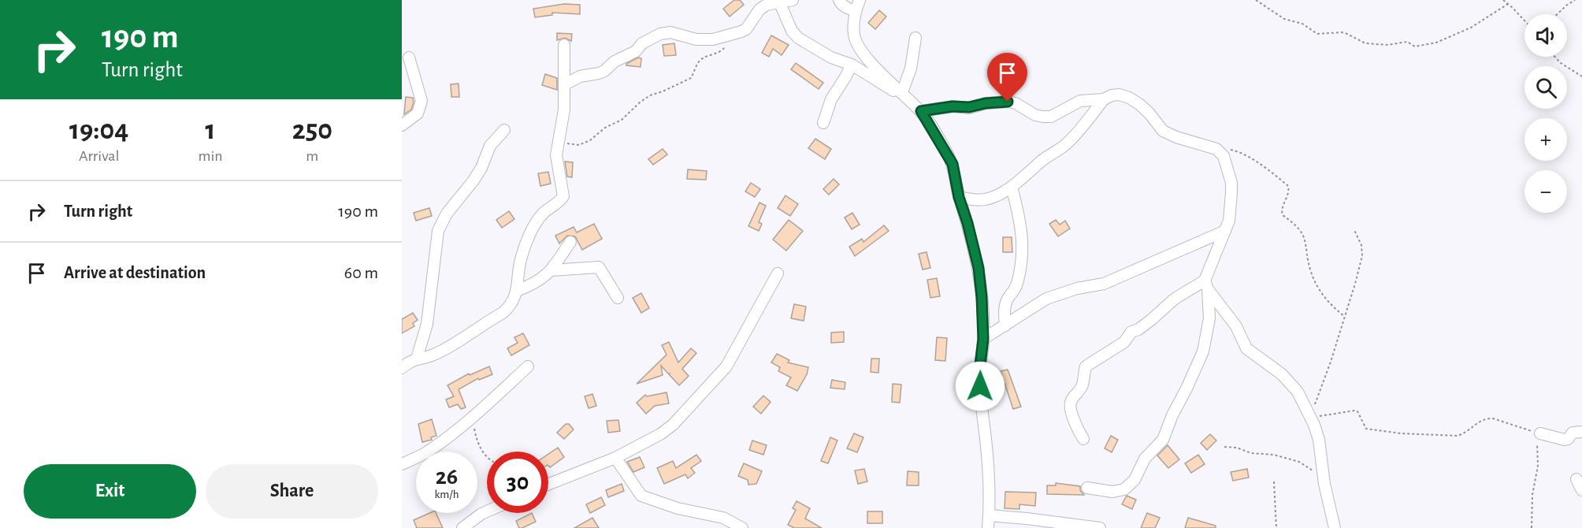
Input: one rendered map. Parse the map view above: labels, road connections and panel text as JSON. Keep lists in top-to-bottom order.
{
  "page": {
    "turn": ["190 m", "Turn right"],
    "map_buttons": ["+", "−"],
    "eta": [
      "19:04",
      "Arrival",
      "1",
      "min",
      "250",
      "m"
    ],
    "list": [
      {
        "name": "Turn right",
        "value": "190 m"
      },
      {
        "name": "Arrive at destination",
        "value": "60 m"
      }
    ],
    "speed": "26 km/h",
    "limit": "30",
    "buttons": ["Exit", "Share"]
  }
}
